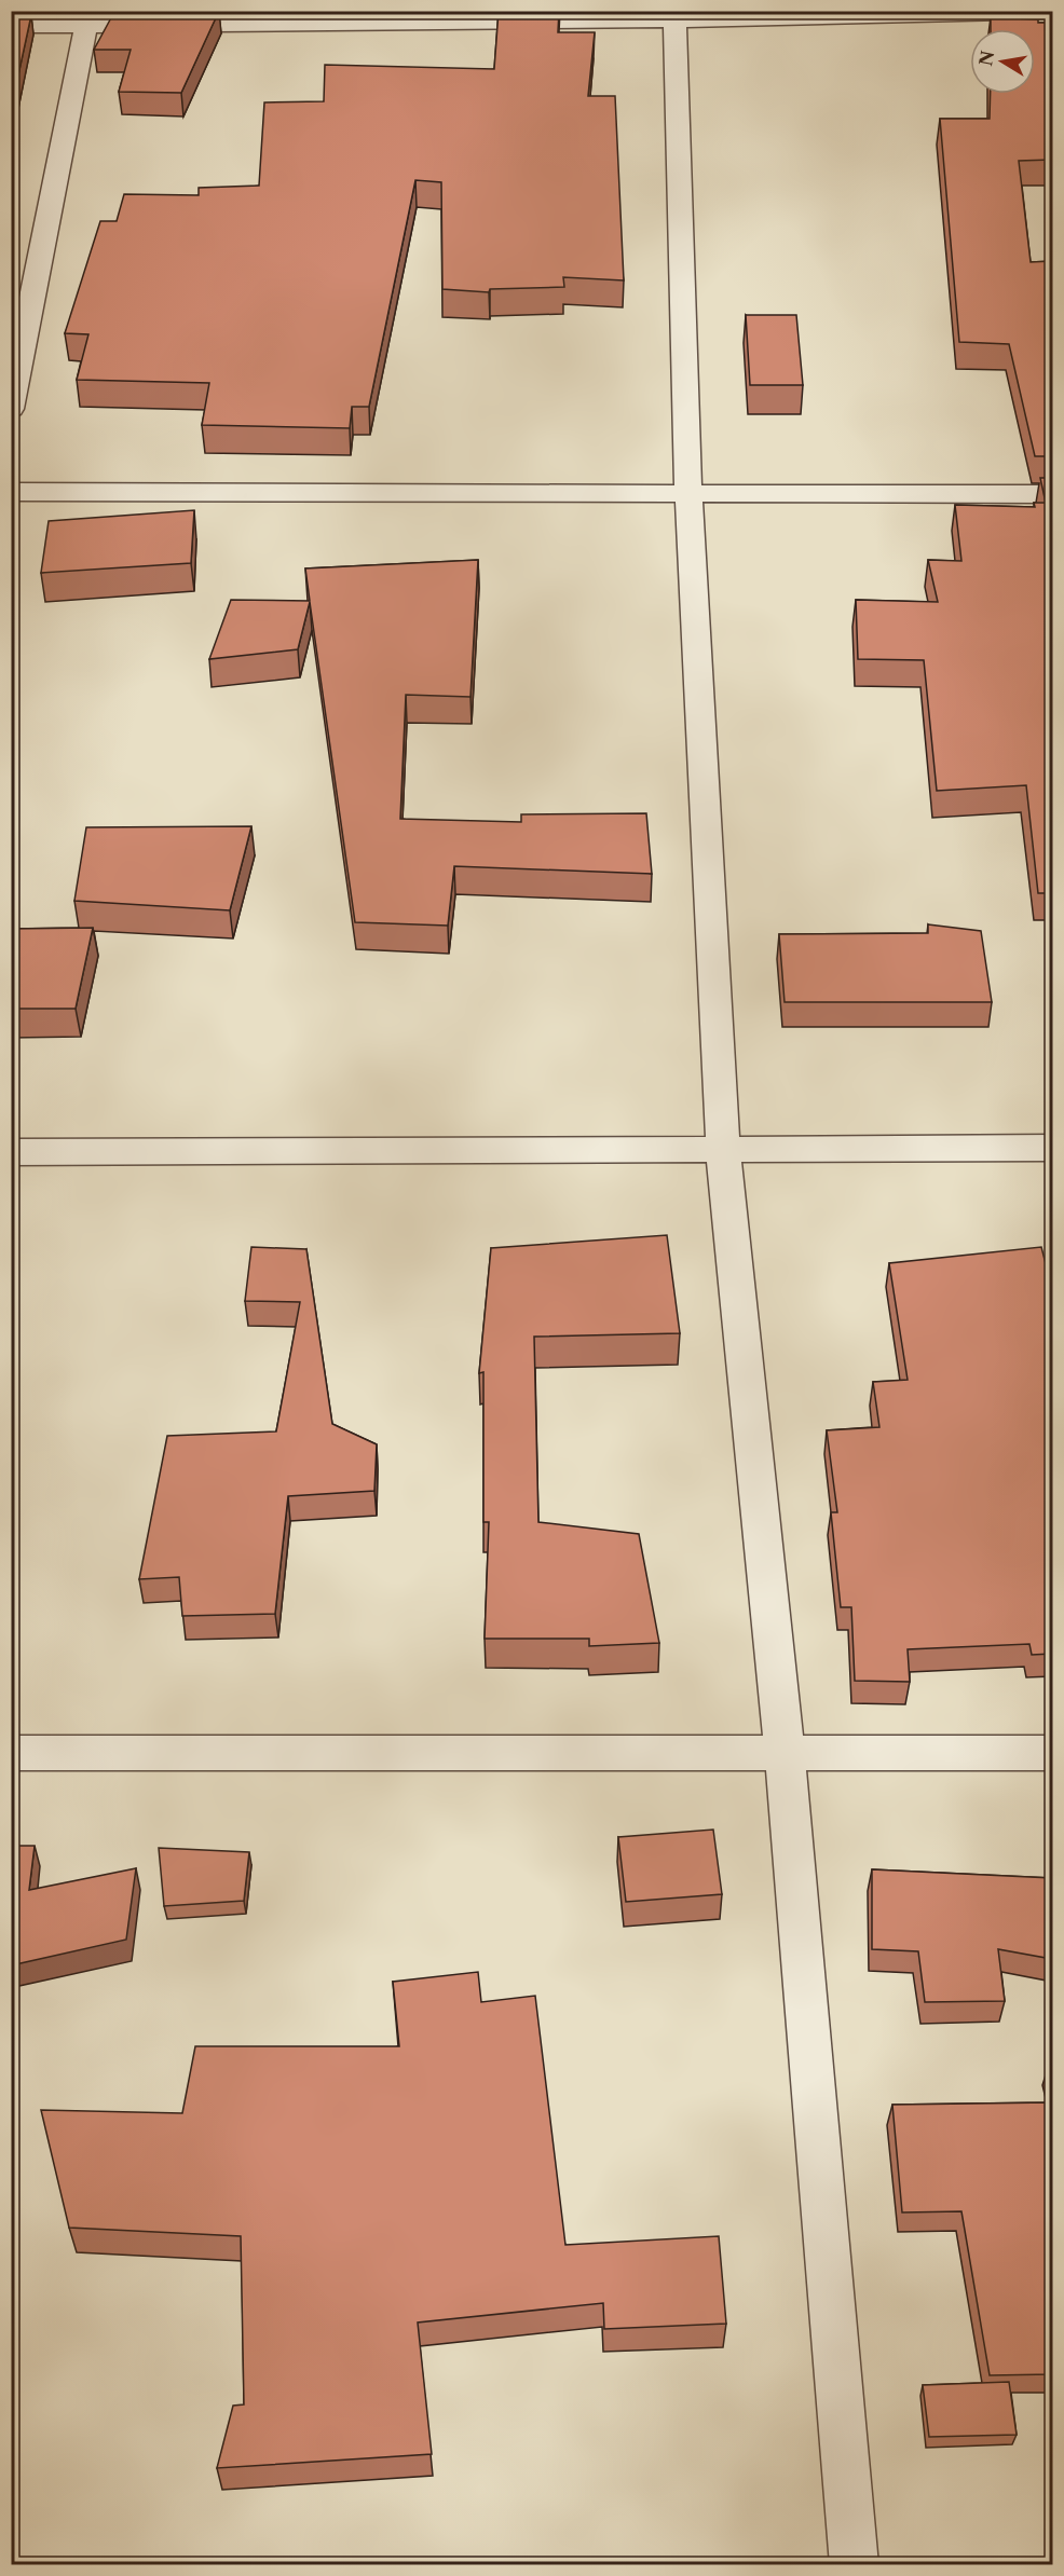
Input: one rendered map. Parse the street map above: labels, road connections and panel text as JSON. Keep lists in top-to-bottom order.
{
  "north": "left"
}
